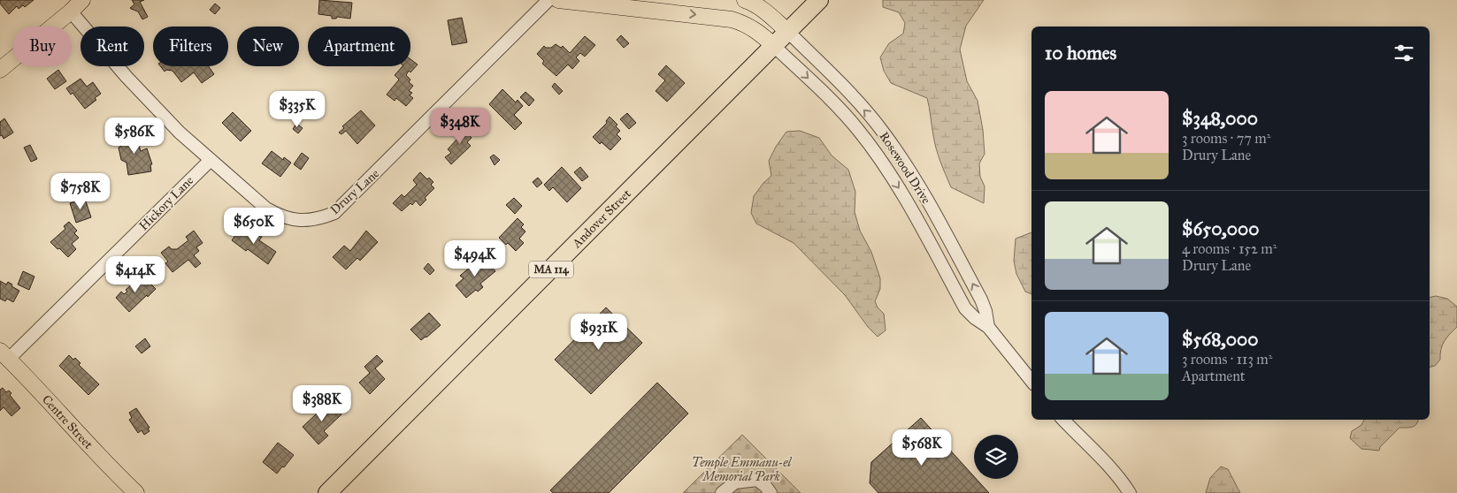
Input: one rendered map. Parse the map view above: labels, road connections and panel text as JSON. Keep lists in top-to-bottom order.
{
  "streets": {
    "highway": ["Andover Street", "MA 114"],
    "main road": ["Centre Street"],
    "street": ["Rosewood Drive", "Drury Lane", "Hickory Lane"]
  },
  "crossings": [
    ["Rosewood Drive", "Andover Street"],
    ["Drury Lane", "Hickory Lane"],
    ["Hickory Lane", "Centre Street"]
  ],
  "parks": ["Temple Emmanu-el Memorial Park"],
  "page": {
    "chip": [
      "Buy",
      "Rent",
      "Filters",
      "New",
      "Apartment"
    ],
    "heading": "10 homes",
    "list": [
      {
        "name": "$348,000",
        "note": "3 rooms · 77 m² · Drury Lane"
      },
      {
        "name": "$650,000",
        "note": "4 rooms · 152 m² · Drury Lane"
      },
      {
        "name": "$568,000",
        "note": "3 rooms · 113 m² · Apartment"
      }
    ],
    "price": [
      "$335K",
      "$348K",
      "$586K",
      "$758K",
      "$650K",
      "$494K",
      "$414K",
      "$931K",
      "$388K",
      "$568K"
    ]
  }
}
